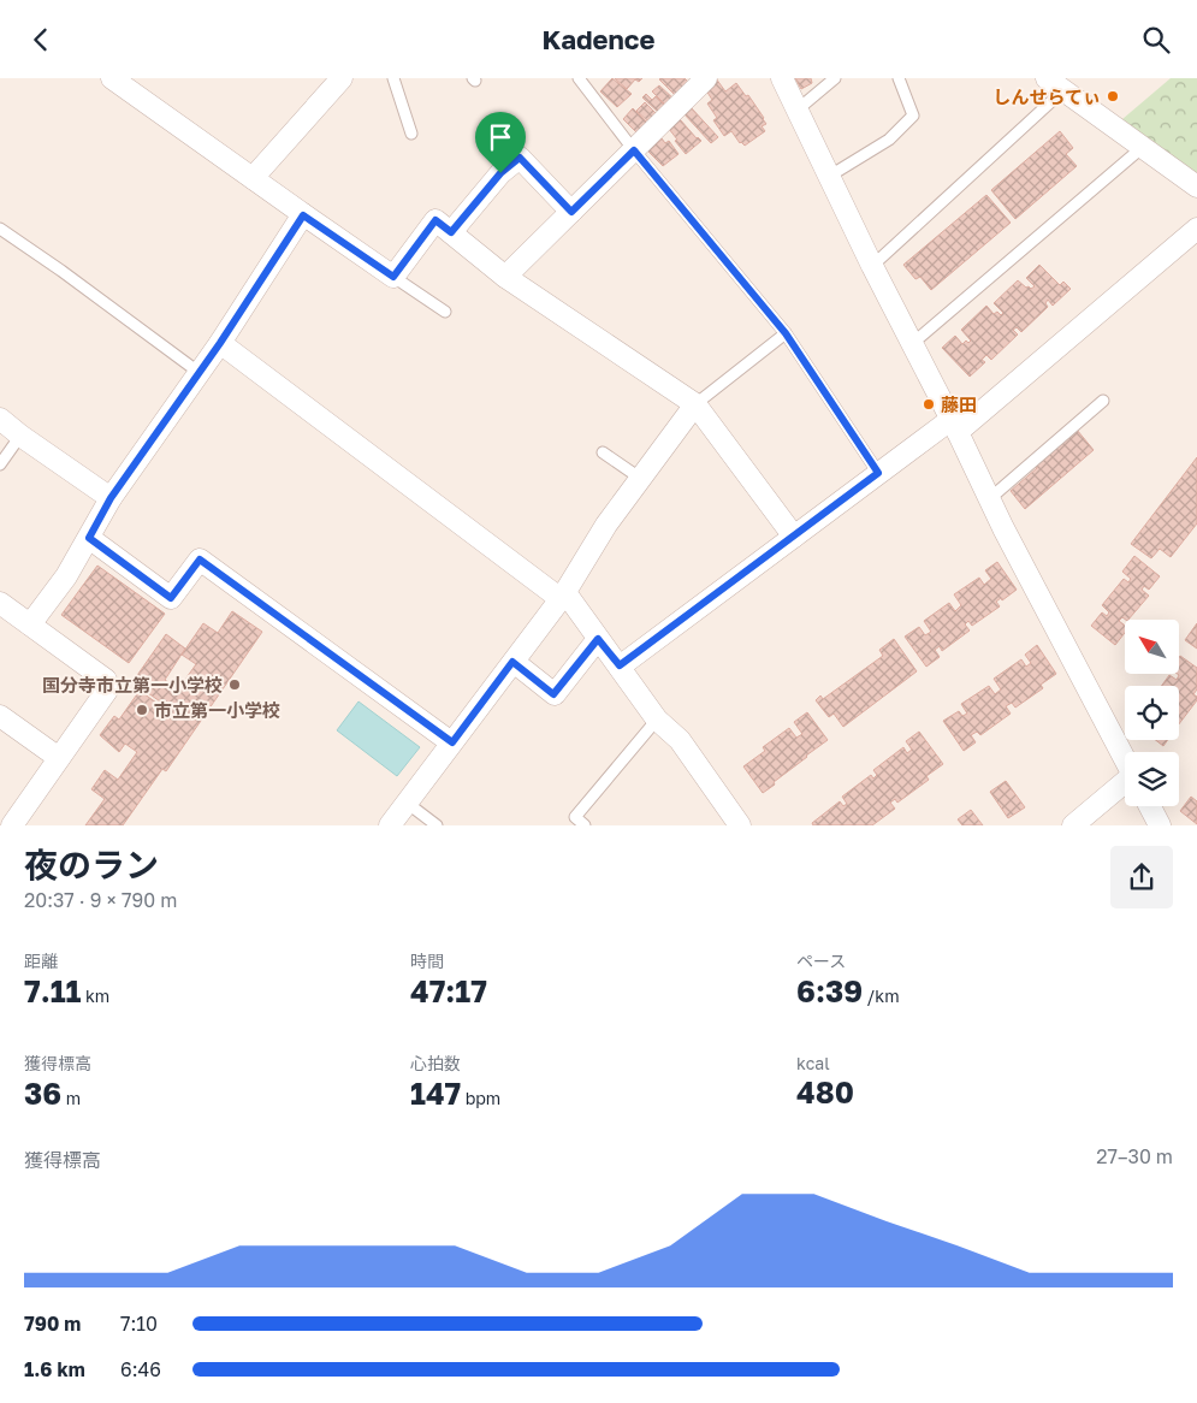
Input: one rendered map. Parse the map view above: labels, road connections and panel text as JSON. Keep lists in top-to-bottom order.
{
  "places": [
    "しんせらてぃ",
    "藤田",
    "国分寺市立第一小学校",
    "市立第一小学校"
  ],
  "north": "top left",
  "page": {
    "header": "Kadence",
    "heading": ["夜のラン", "20:37 · 9 × 790 m"],
    "stats": [
      ["距離", "7.11 km"],
      ["時間", "47:17"],
      ["ペース", "6:39 /km"],
      ["獲得標高", "36 m"],
      ["心拍数", "147 bpm"],
      ["kcal", "480"]
    ],
    "chart": ["獲得標高", "27–30 m"],
    "list": [
      {
        "name": "790 m",
        "note": "7:10"
      },
      {
        "name": "1.6 km",
        "note": "6:46"
      }
    ]
  }
}
